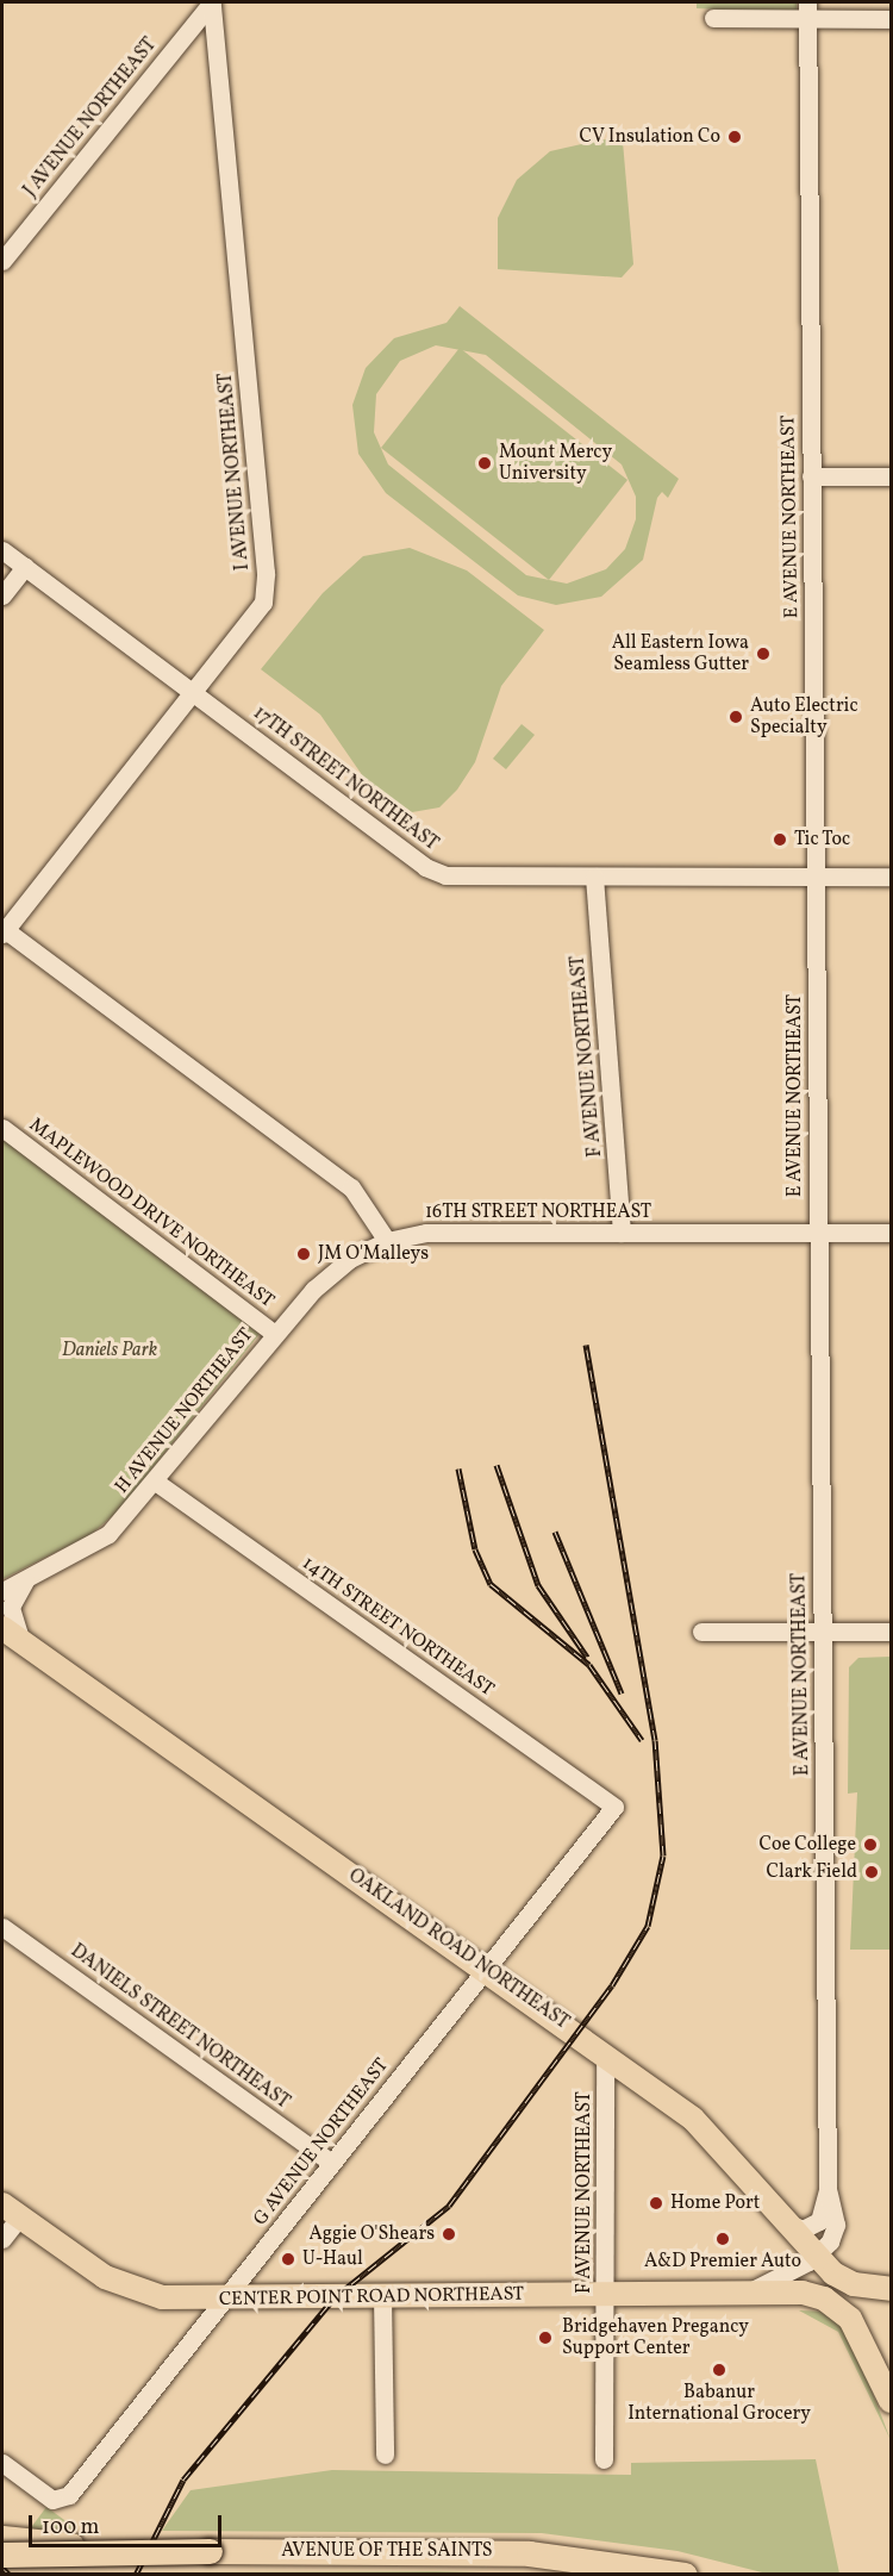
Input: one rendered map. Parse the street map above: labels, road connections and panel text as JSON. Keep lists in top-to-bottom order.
{
  "streets": {
    "highway": ["AVENUE OF THE SAINTS"],
    "main road": ["OAKLAND ROAD NORTHEAST", "CENTER POINT ROAD NORTHEAST"],
    "street": [
      "J AVENUE NORTHEAST",
      "I AVENUE NORTHEAST",
      "E AVENUE NORTHEAST",
      "17TH STREET NORTHEAST",
      "F AVENUE NORTHEAST",
      "16TH STREET NORTHEAST",
      "MAPLEWOOD DRIVE NORTHEAST",
      "H AVENUE NORTHEAST",
      "14TH STREET NORTHEAST",
      "DANIELS STREET NORTHEAST",
      "G AVENUE NORTHEAST"
    ]
  },
  "crossings": [
    ["J AVENUE NORTHEAST", "I AVENUE NORTHEAST"],
    ["I AVENUE NORTHEAST", "17TH STREET NORTHEAST"],
    ["E AVENUE NORTHEAST", "17TH STREET NORTHEAST"],
    ["E AVENUE NORTHEAST", "16TH STREET NORTHEAST"],
    ["17TH STREET NORTHEAST", "F AVENUE NORTHEAST"],
    ["F AVENUE NORTHEAST", "16TH STREET NORTHEAST"],
    ["F AVENUE NORTHEAST", "OAKLAND ROAD NORTHEAST"],
    ["F AVENUE NORTHEAST", "CENTER POINT ROAD NORTHEAST"],
    ["16TH STREET NORTHEAST", "H AVENUE NORTHEAST"],
    ["MAPLEWOOD DRIVE NORTHEAST", "H AVENUE NORTHEAST"],
    ["H AVENUE NORTHEAST", "14TH STREET NORTHEAST"],
    ["14TH STREET NORTHEAST", "G AVENUE NORTHEAST"],
    ["OAKLAND ROAD NORTHEAST", "G AVENUE NORTHEAST"],
    ["DANIELS STREET NORTHEAST", "G AVENUE NORTHEAST"],
    ["G AVENUE NORTHEAST", "CENTER POINT ROAD NORTHEAST"]
  ],
  "parks": ["Daniels Park"],
  "places": [
    "CV Insulation Co",
    "Mount Mercy University",
    "All Eastern Iowa Seamless Gutter",
    "Auto Electric Specialty",
    "Tic Toc",
    "JM O'Malleys",
    "Coe College",
    "Clark Field",
    "Home Port",
    "Aggie O'Shears",
    "A&D Premier Auto",
    "U-Haul",
    "Bridgehaven Pregancy Support Center",
    "Babanur International Grocery"
  ],
  "scale_bar": "100 m"
}
